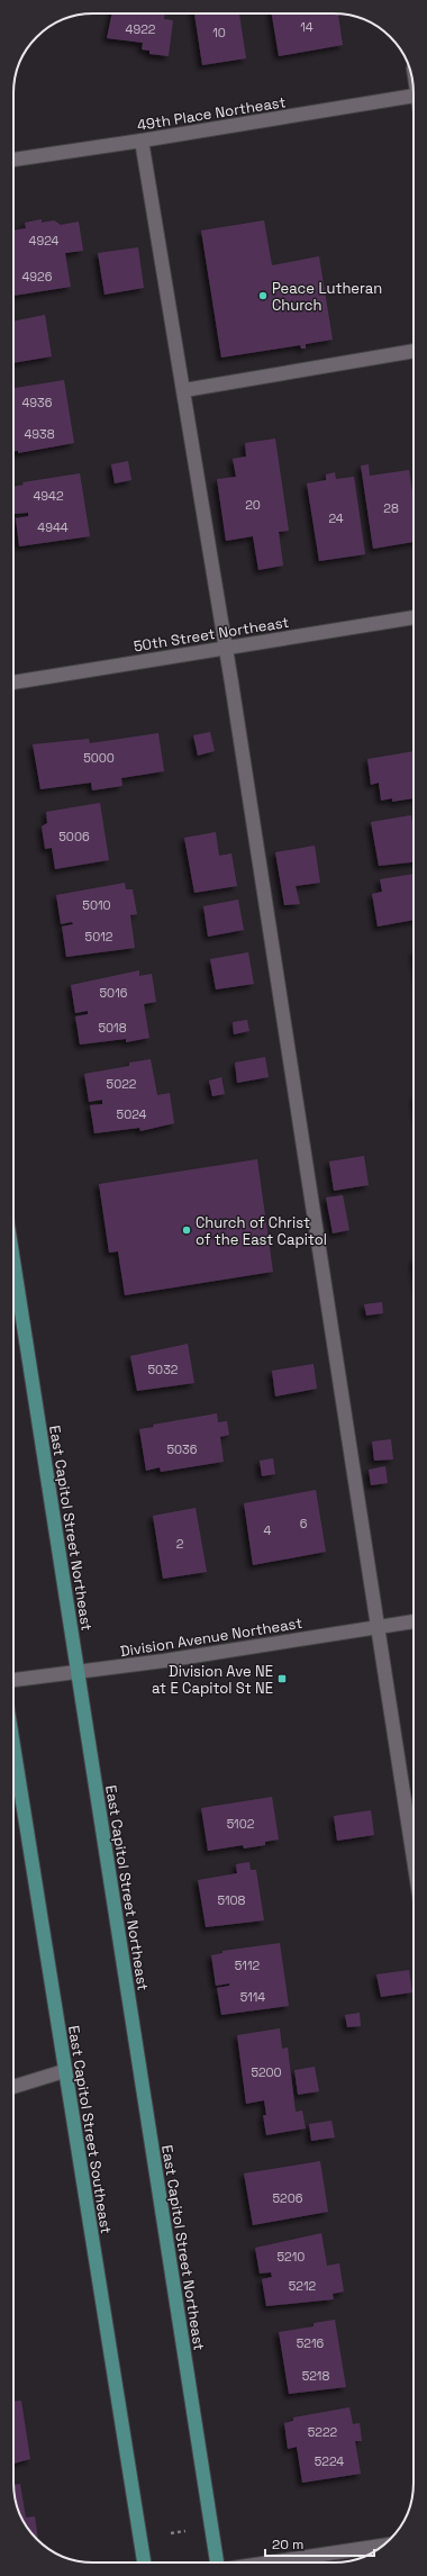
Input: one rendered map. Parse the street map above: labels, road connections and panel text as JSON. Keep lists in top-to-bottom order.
{
  "streets": {
    "main road": ["East Capitol Street Northeast", "East Capitol Street Southeast"],
    "street": ["49th Place Northeast", "50th Street Northeast", "Division Avenue Northeast"]
  },
  "crossings": [
    ["East Capitol Street Northeast", "Division Avenue Northeast"]
  ],
  "places": {
    "other": ["Peace Lutheran Church", "Church of Christ of the East Capitol"],
    "transit": ["Division Ave NE at E Capitol St NE"]
  },
  "house_numbers": [
    "14",
    "4922",
    "10",
    "4924",
    "4926",
    "4936",
    "4938",
    "4942",
    "20",
    "28",
    "24",
    "4944",
    "5000",
    "5006",
    "5010",
    "5012",
    "5016",
    "5018",
    "5022",
    "5024",
    "5032",
    "5036",
    "6",
    "4",
    "2",
    "5102",
    "5108",
    "5112",
    "5114",
    "5200",
    "5206",
    "5210",
    "5212",
    "5216",
    "5218",
    "5222",
    "5224"
  ],
  "scale_bar": "20 m"
}
